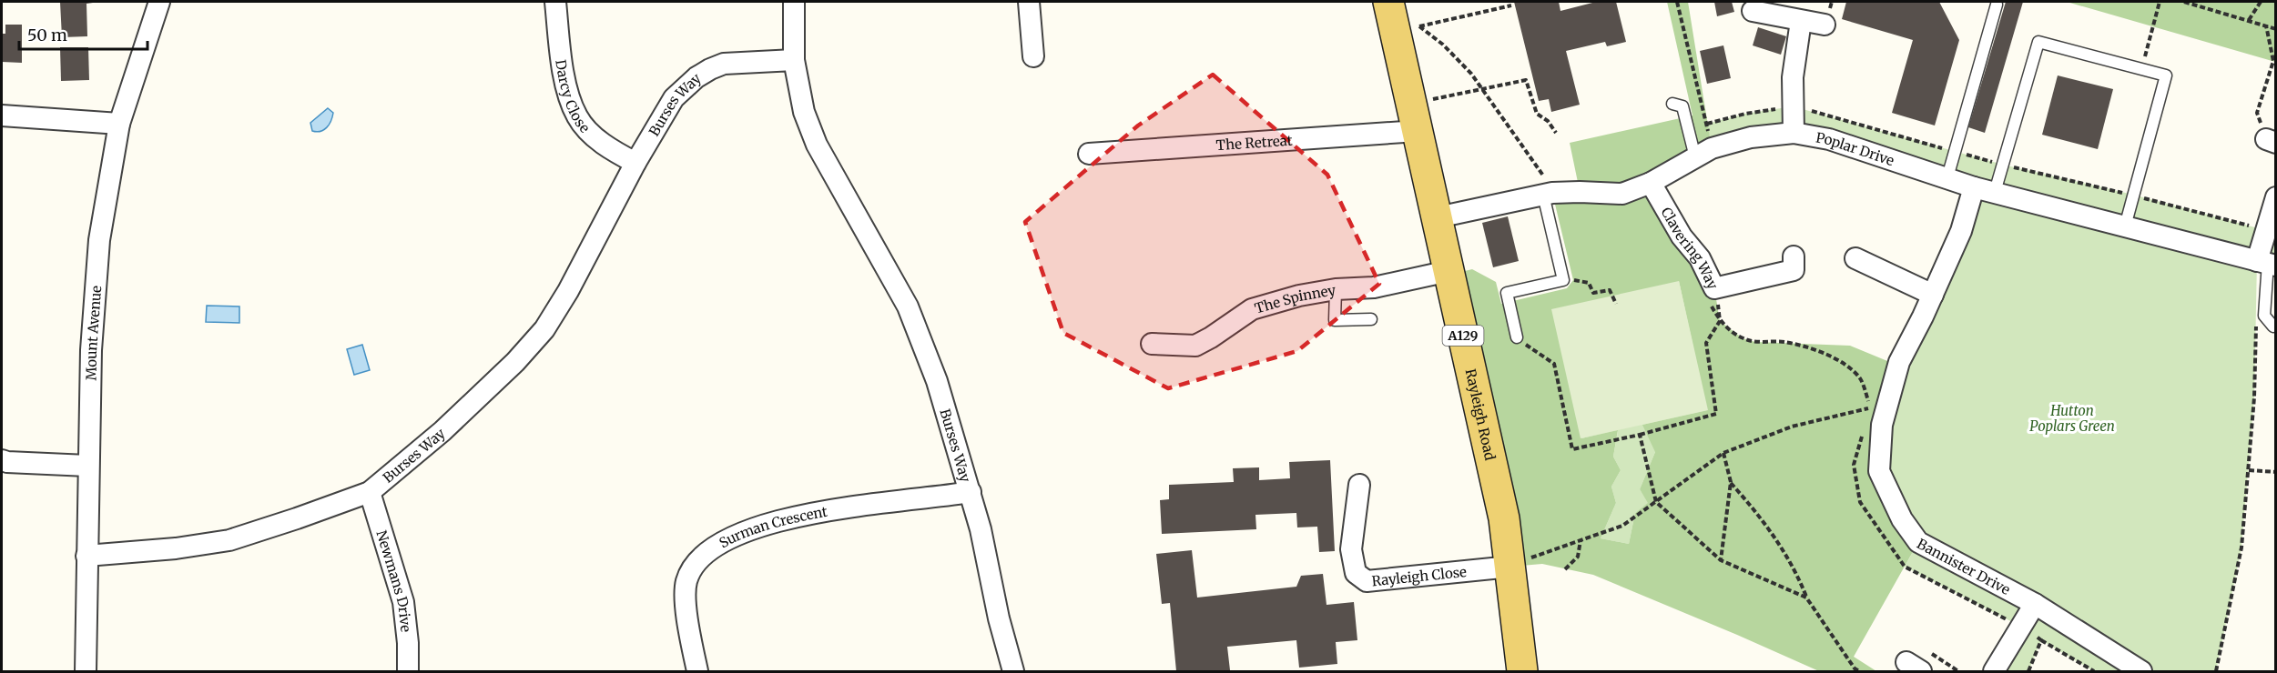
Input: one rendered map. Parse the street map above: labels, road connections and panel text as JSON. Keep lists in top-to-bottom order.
{
  "streets": {
    "main road": ["A129", "Rayleigh Road"],
    "street": [
      "Darcy Close",
      "Burses Way",
      "The Retreat",
      "Poplar Drive",
      "Clavering Way",
      "The Spinney",
      "Mount Avenue",
      "Surman Crescent",
      "Bannister Drive",
      "Rayleigh Close",
      "Newmans Drive"
    ]
  },
  "crossings": [
    ["Darcy Close", "Burses Way"],
    ["Burses Way", "Mount Avenue"],
    ["Burses Way", "Surman Crescent"],
    ["Burses Way", "Newmans Drive"],
    ["The Retreat", "Rayleigh Road"],
    ["Poplar Drive", "Clavering Way"],
    ["Poplar Drive", "Rayleigh Road"],
    ["Poplar Drive", "Bannister Drive"],
    ["The Spinney", "Rayleigh Road"],
    ["Rayleigh Road", "Rayleigh Close"]
  ],
  "parks": ["Hutton Poplars Green"],
  "scale_bar": "50 m"
}
